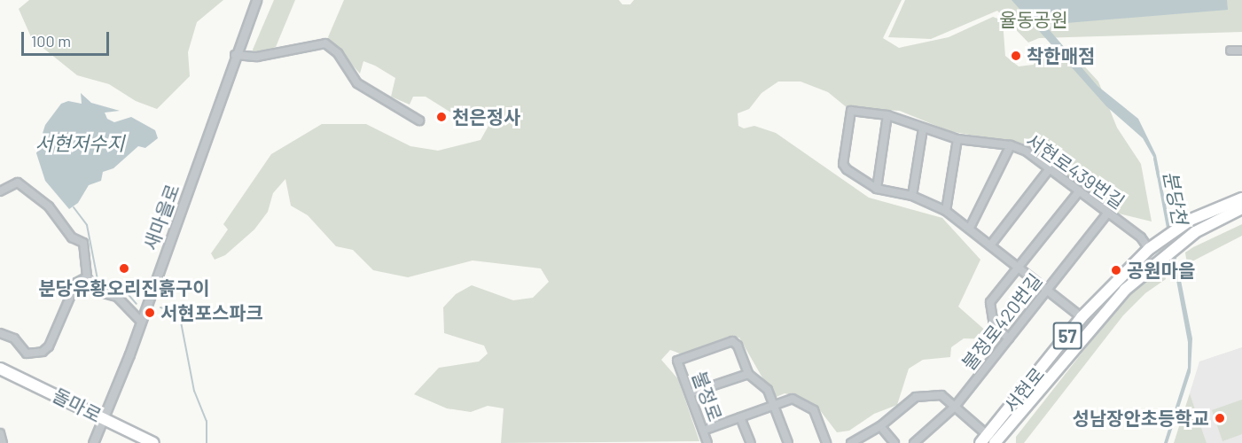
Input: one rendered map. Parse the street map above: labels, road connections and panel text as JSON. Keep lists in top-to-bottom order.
{
  "streets": {
    "main road": ["57", "서현로", "돌마로"],
    "street": [
      "서현로439번길",
      "새마을로",
      "불정로420번길",
      "불정로"
    ]
  },
  "crossings": [
    ["서현로439번길", "불정로420번길"],
    ["서현로439번길", "57"],
    ["서현로439번길", "서현로"],
    ["새마을로", "돌마로"],
    ["57", "서현로"]
  ],
  "water": ["서현저수지", "분당천"],
  "parks": ["율동공원"],
  "places": [
    "착한매점",
    "천은정사",
    "분당유황오리진흙구이",
    "공원마을",
    "서현포스파크",
    "성남장안초등학교"
  ],
  "scale_bar": "100 m"
}
